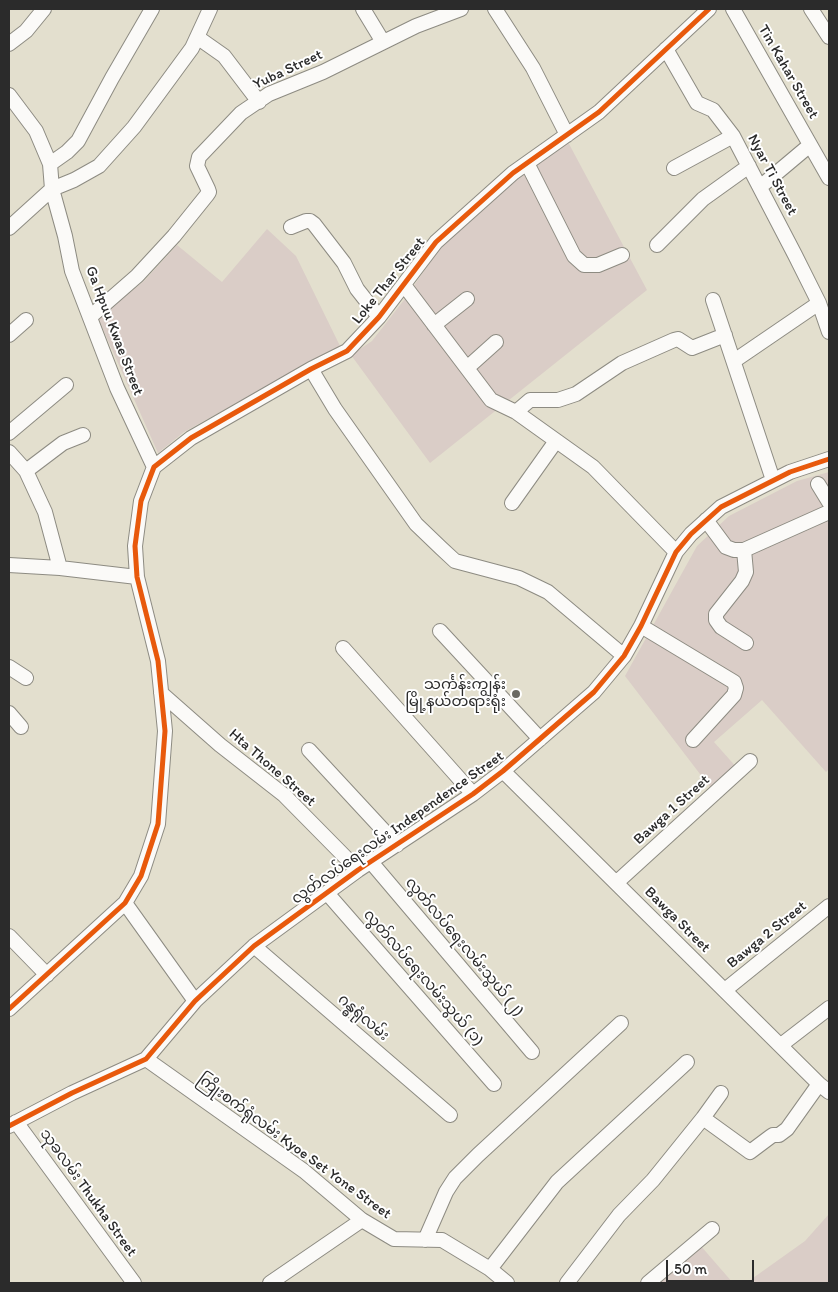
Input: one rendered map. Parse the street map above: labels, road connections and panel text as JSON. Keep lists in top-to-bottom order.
{
  "streets": {
    "street": [
      "Yuba Street",
      "Tin Kahar Street",
      "Nyar Ti Street",
      "Loke Thar Street",
      "Ga Hpuu Kwae Street",
      "Hta Thone Street",
      "Bawga 1 Street",
      "လွတ်လပ်ရေးလမ်း Independence Street",
      "Bawga Street",
      "Bawga 2 Street",
      "လွတ်လပ်ရေးလမ်းသွယ် (၂)",
      "လွတ်လပ်ရေးလမ်းသွယ် (၁)",
      "ဂန္ဓရုံလမ်း",
      "ကြိုးစက်ရုံလမ်း Kyoe Set Yone Street",
      "သုခလမ်း Thukha Street"
    ]
  },
  "crossings": [
    ["Yuba Street", "Ga Hpuu Kwae Street"],
    ["Nyar Ti Street", "Loke Thar Street"],
    ["Loke Thar Street", "Ga Hpuu Kwae Street"],
    ["Hta Thone Street", "လွတ်လပ်ရေးလမ်း Independence Street"],
    ["Bawga 1 Street", "Bawga Street"],
    ["လွတ်လပ်ရေးလမ်း Independence Street", "Bawga Street"],
    ["လွတ်လပ်ရေးလမ်း Independence Street", "လွတ်လပ်ရေးလမ်းသွယ် (၂)"],
    ["လွတ်လပ်ရေးလမ်း Independence Street", "လွတ်လပ်ရေးလမ်းသွယ် (၁)"],
    ["လွတ်လပ်ရေးလမ်း Independence Street", "ဂန္ဓရုံလမ်း"],
    ["လွတ်လပ်ရေးလမ်း Independence Street", "ကြိုးစက်ရုံလမ်း Kyoe Set Yone Street"],
    ["လွတ်လပ်ရေးလမ်း Independence Street", "သုခလမ်း Thukha Street"],
    ["Bawga Street", "Bawga 2 Street"]
  ],
  "places": ["သင်္ကန်းကျွန်း မြို့နယ်တရားရုံး"],
  "scale_bar": "50 m"
}
